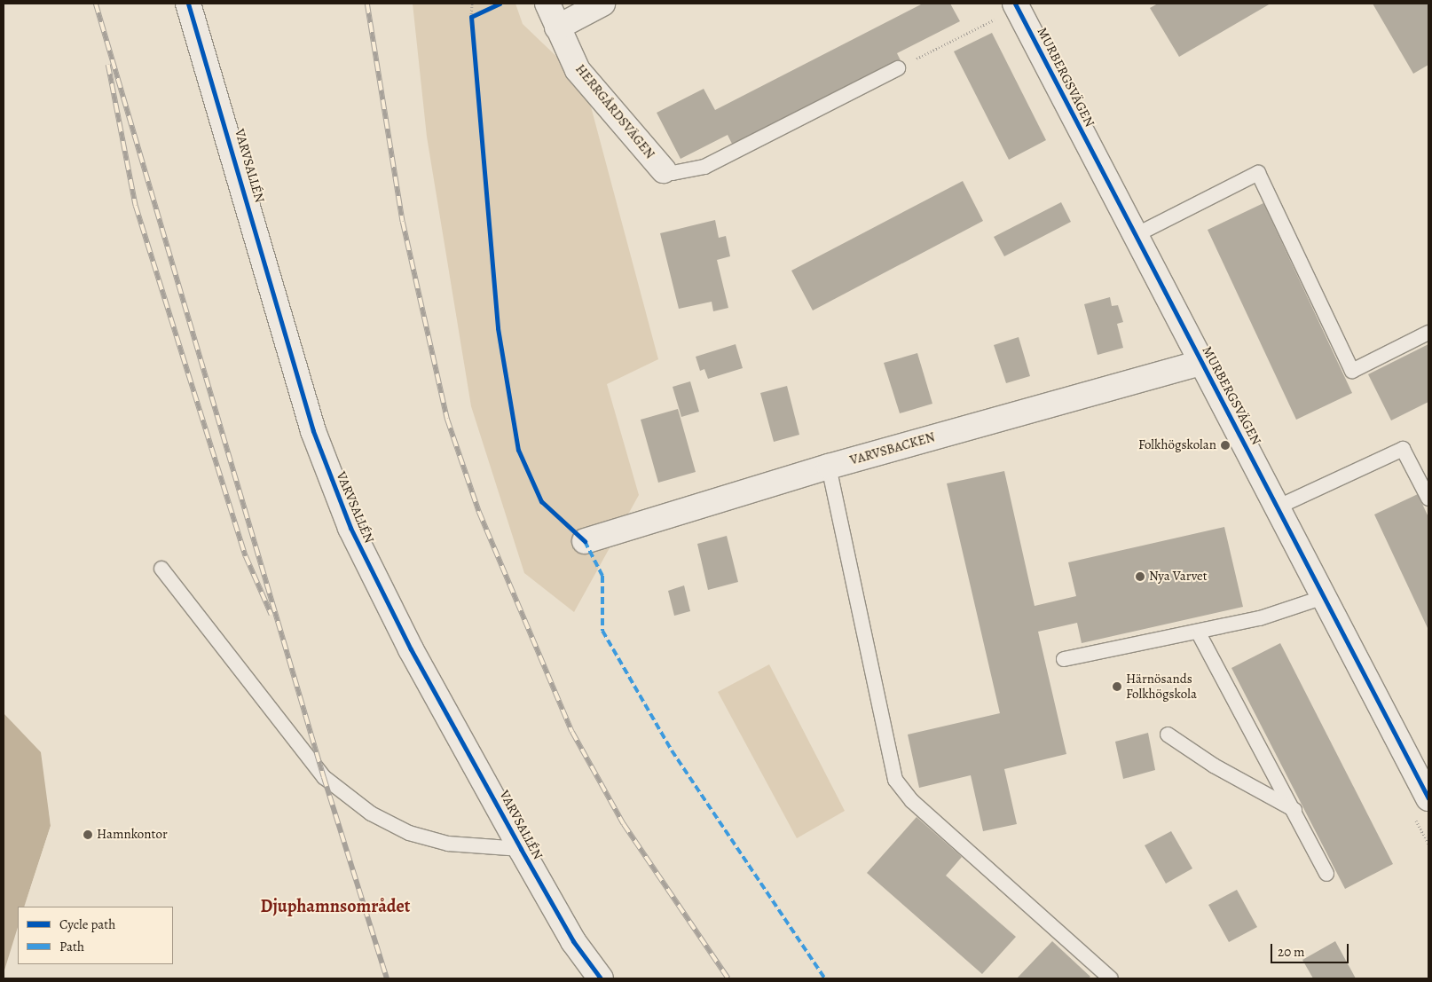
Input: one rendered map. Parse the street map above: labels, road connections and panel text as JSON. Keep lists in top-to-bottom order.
{
  "streets": {
    "street": [
      "MURBERGSVÄGEN",
      "HERRGÅRDSVÄGEN",
      "VARVSALLÉN",
      "VARVSBACKEN"
    ]
  },
  "crossings": [
    ["MURBERGSVÄGEN", "VARVSBACKEN"]
  ],
  "districts": ["Djuphamnsområdet"],
  "places": [
    "Folkhögskolan",
    "Nya Varvet",
    "Härnösands Folkhögskola",
    "Hamnkontor"
  ],
  "legend": ["Cycle path", "Path"],
  "scale_bar": "20 m"
}
